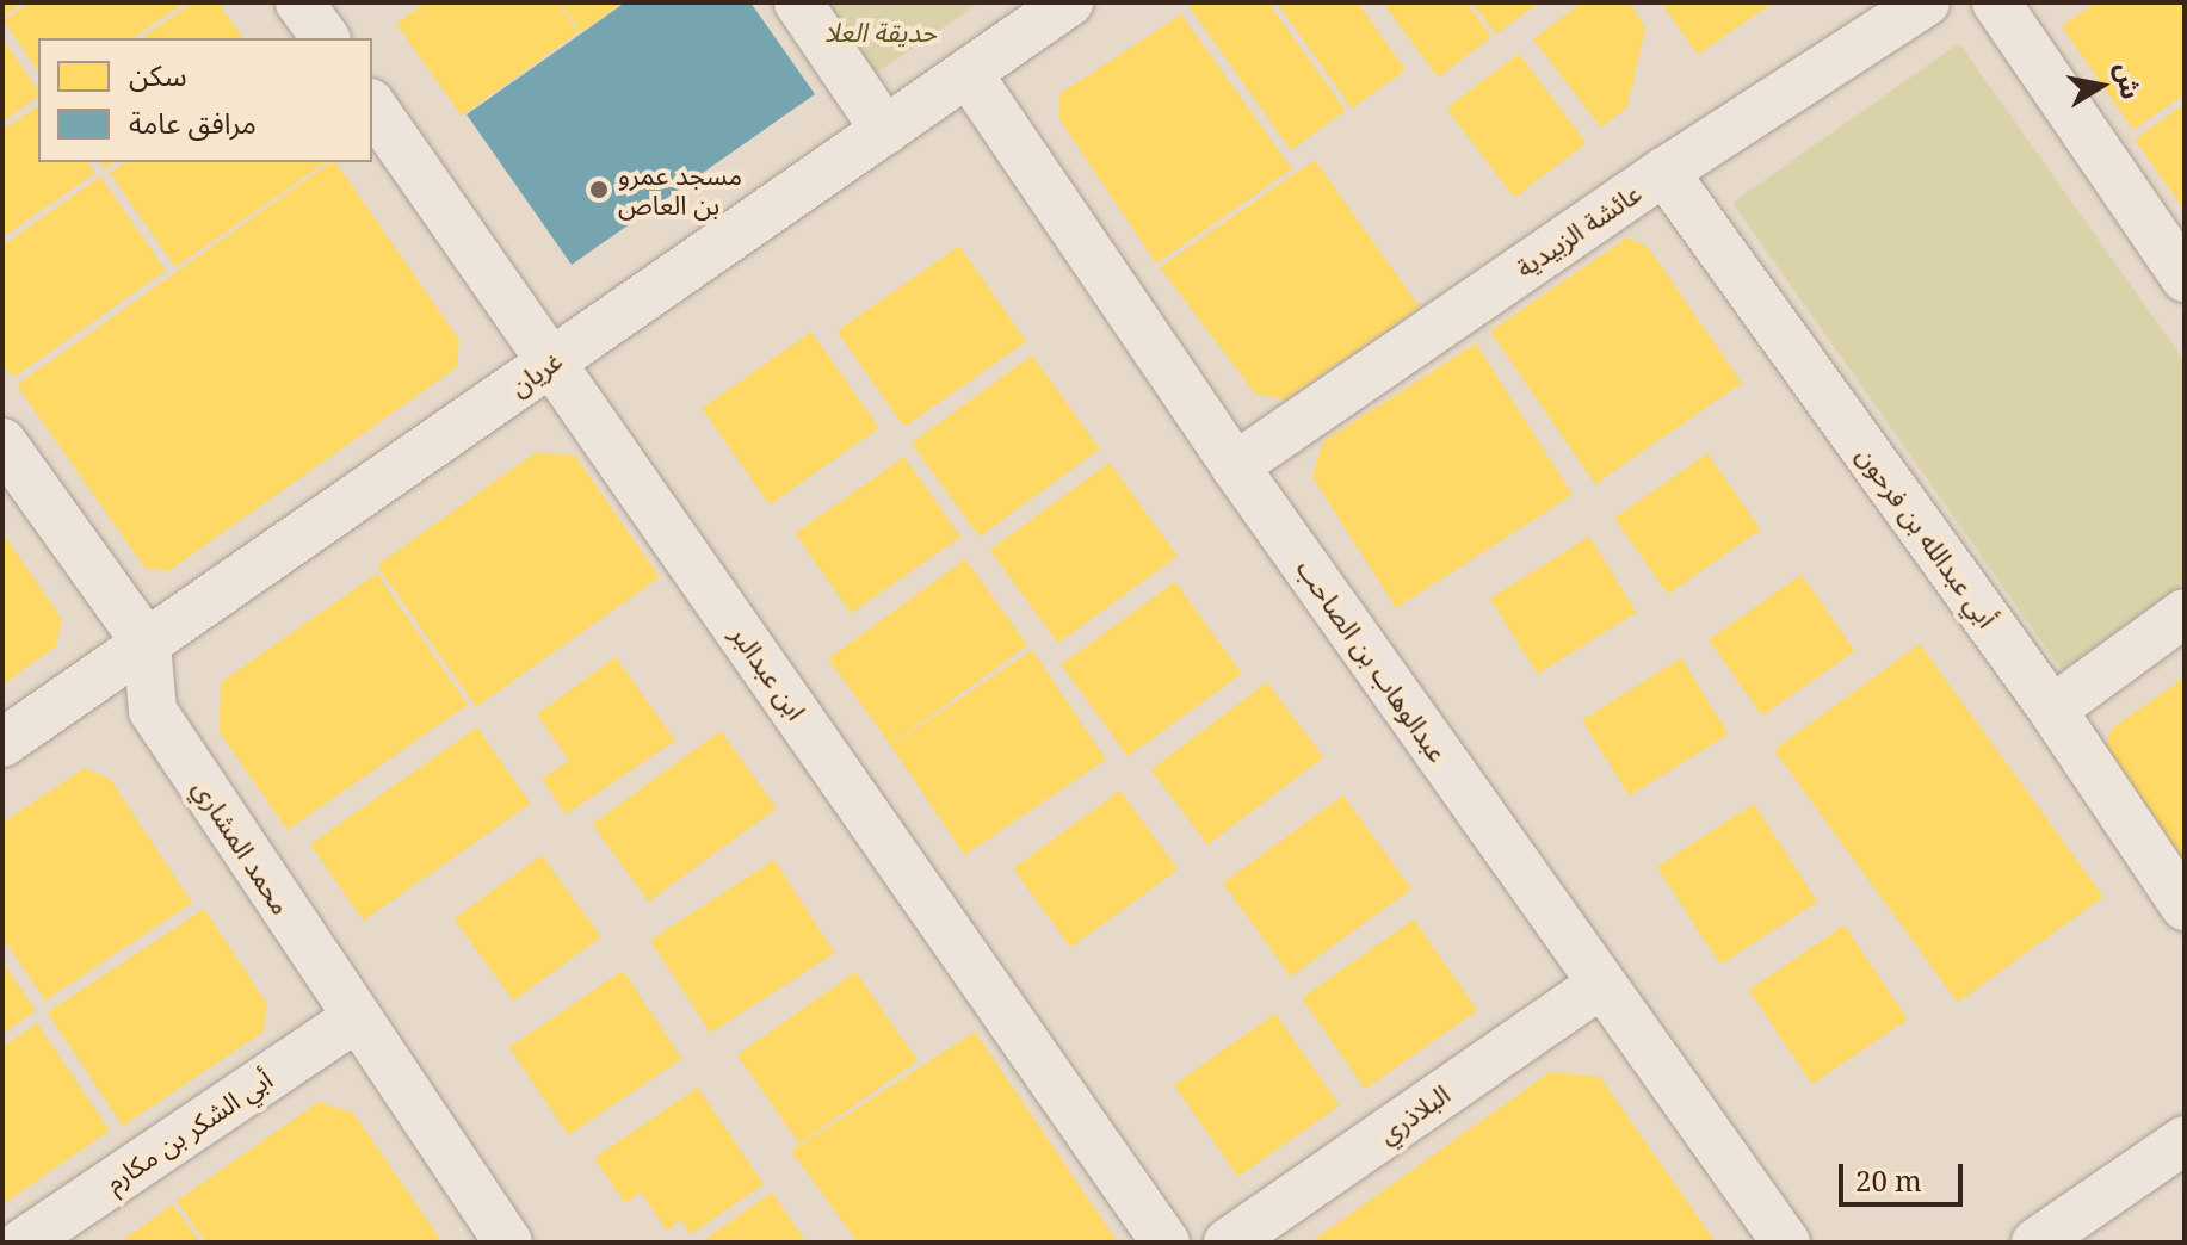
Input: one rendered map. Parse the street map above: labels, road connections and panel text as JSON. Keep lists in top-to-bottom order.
{
  "streets": {
    "street": [
      "عائشة الزبيدية",
      "غريان",
      "أبي عبدالله بن فرحون",
      "عبدالوهاب بن الصاحب",
      "ابن عبدالبر",
      "محمد المشاري",
      "البلاذري",
      "أبي الشكر بن مكارم"
    ]
  },
  "crossings": [
    ["عائشة الزبيدية", "أبي عبدالله بن فرحون"],
    ["عائشة الزبيدية", "عبدالوهاب بن الصاحب"],
    ["غريان", "عبدالوهاب بن الصاحب"],
    ["غريان", "ابن عبدالبر"],
    ["غريان", "محمد المشاري"],
    ["عبدالوهاب بن الصاحب", "البلاذري"],
    ["محمد المشاري", "أبي الشكر بن مكارم"]
  ],
  "parks": ["حديقة العلا"],
  "places": ["مسجد عمرو بن العاص"],
  "legend": ["سكن", "مرافق عامة"],
  "scale_bar": "20 m",
  "north": "right"
}
